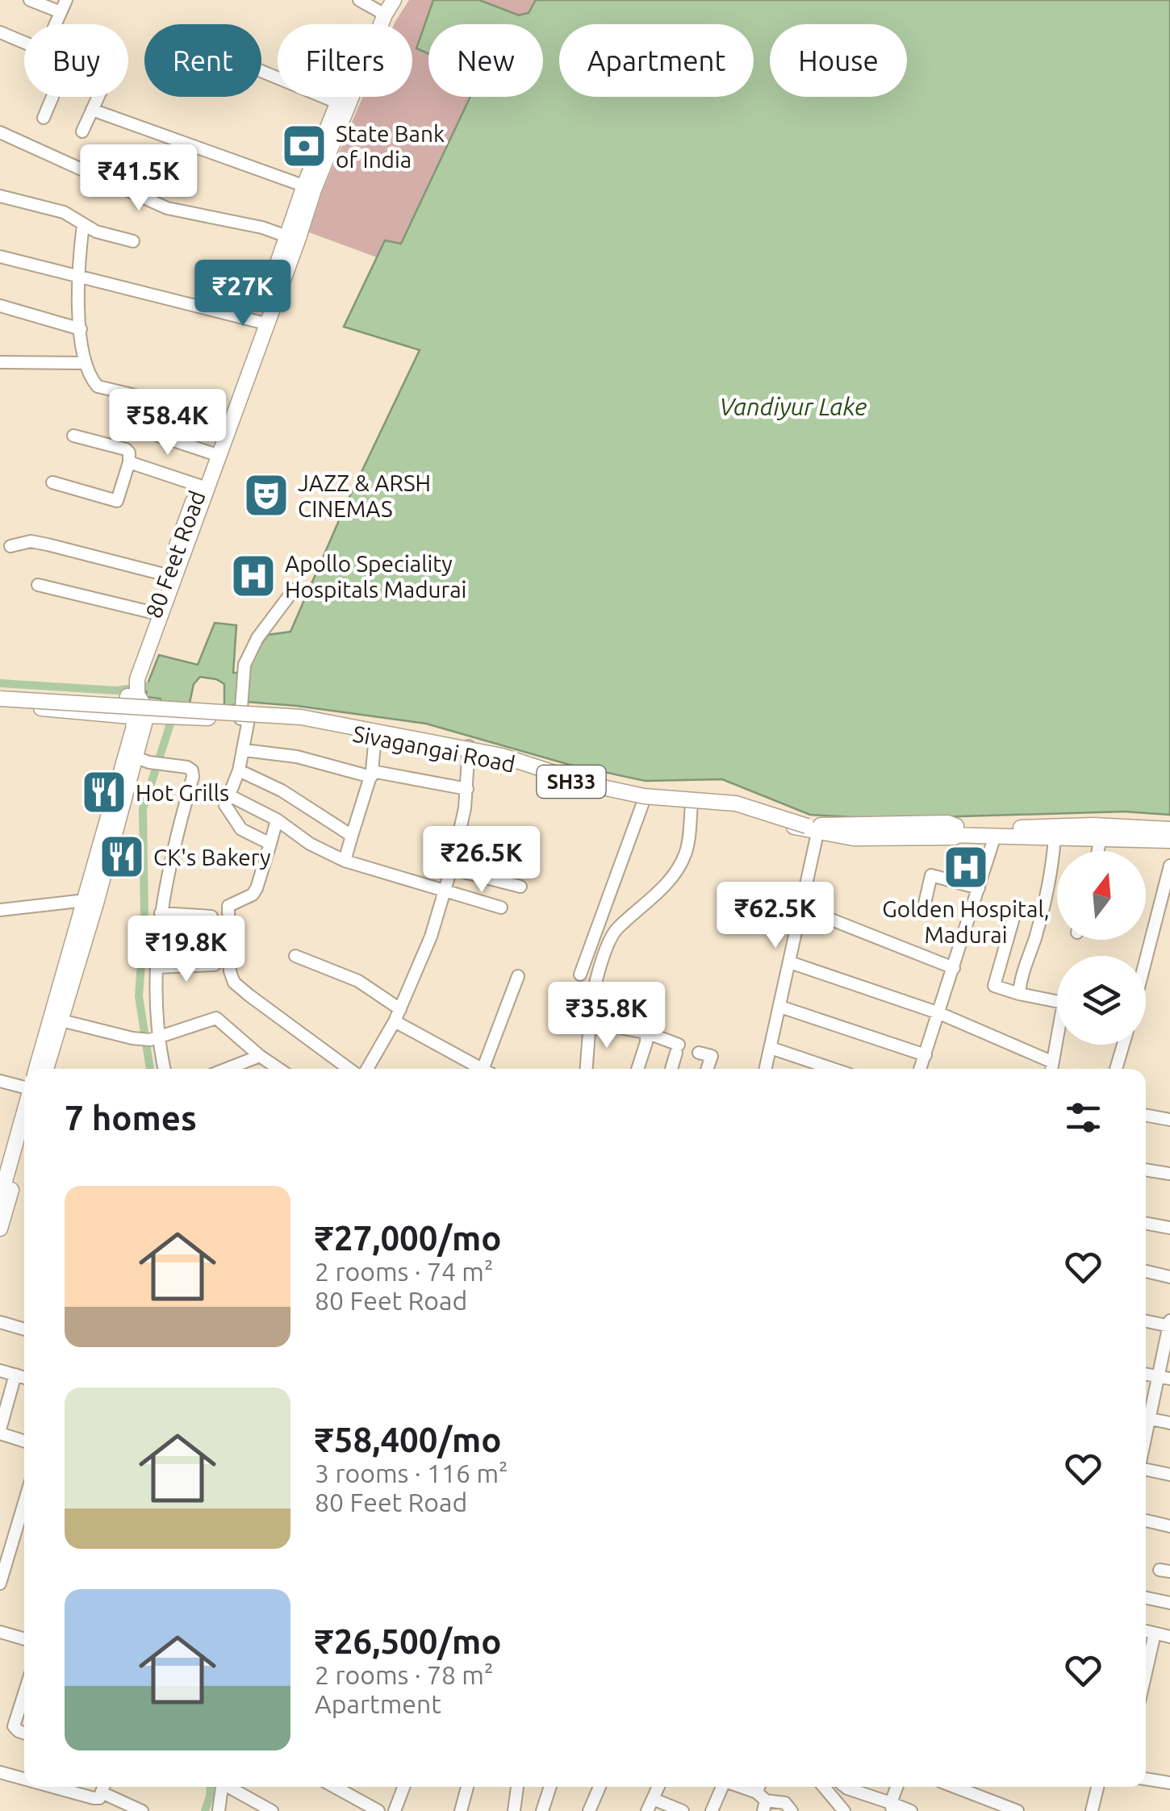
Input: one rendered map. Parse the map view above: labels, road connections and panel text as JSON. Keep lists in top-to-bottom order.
{
  "streets": {
    "main road": ["80 Feet Road", "Sivagangai Road", "SH33"]
  },
  "crossings": [
    ["80 Feet Road", "Sivagangai Road"]
  ],
  "water": ["Vandiyur Lake"],
  "places": {
    "bank": ["State Bank of India"],
    "theatre": ["JAZZ & ARSH CINEMAS"],
    "hospital": ["Apollo Speciality Hospitals Madurai", "Golden Hospital, Madurai"],
    "restaurant": ["Hot Grills", "CK's Bakery"]
  },
  "north": "top",
  "page": {
    "chip": [
      "Buy",
      "Rent",
      "Filters",
      "New",
      "Apartment",
      "House"
    ],
    "price": [
      "₹41.5K",
      "₹27K",
      "₹58.4K",
      "₹26.5K",
      "₹62.5K",
      "₹19.8K",
      "₹35.8K"
    ],
    "heading": "7 homes",
    "list": [
      {
        "name": "₹27,000/mo",
        "note": "2 rooms · 74 m² · 80 Feet Road"
      },
      {
        "name": "₹58,400/mo",
        "note": "3 rooms · 116 m² · 80 Feet Road"
      },
      {
        "name": "₹26,500/mo",
        "note": "2 rooms · 78 m² · Apartment"
      }
    ]
  }
}
